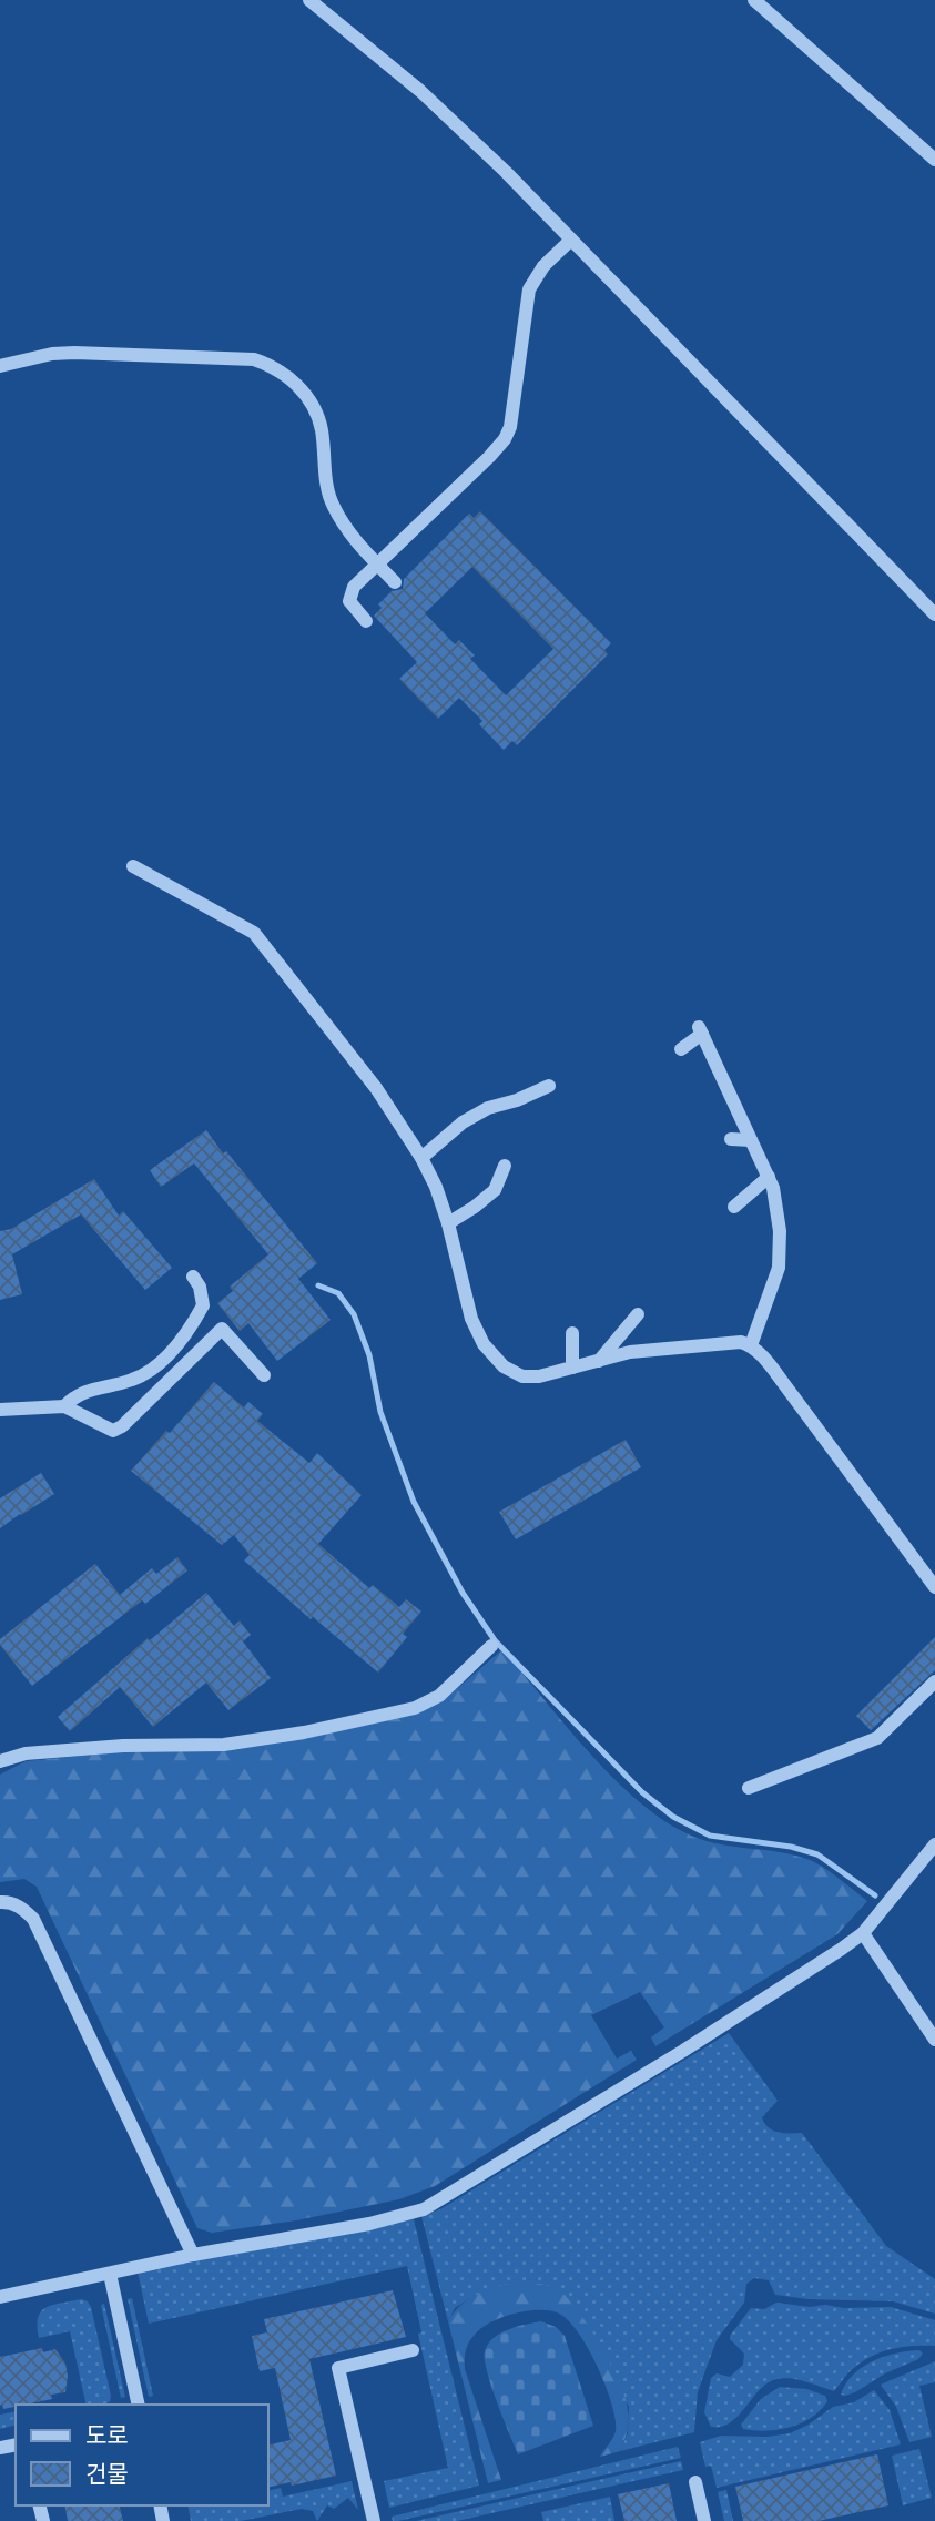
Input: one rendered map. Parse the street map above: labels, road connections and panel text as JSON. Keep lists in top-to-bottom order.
{
  "legend": ["도로", "건물"]
}
